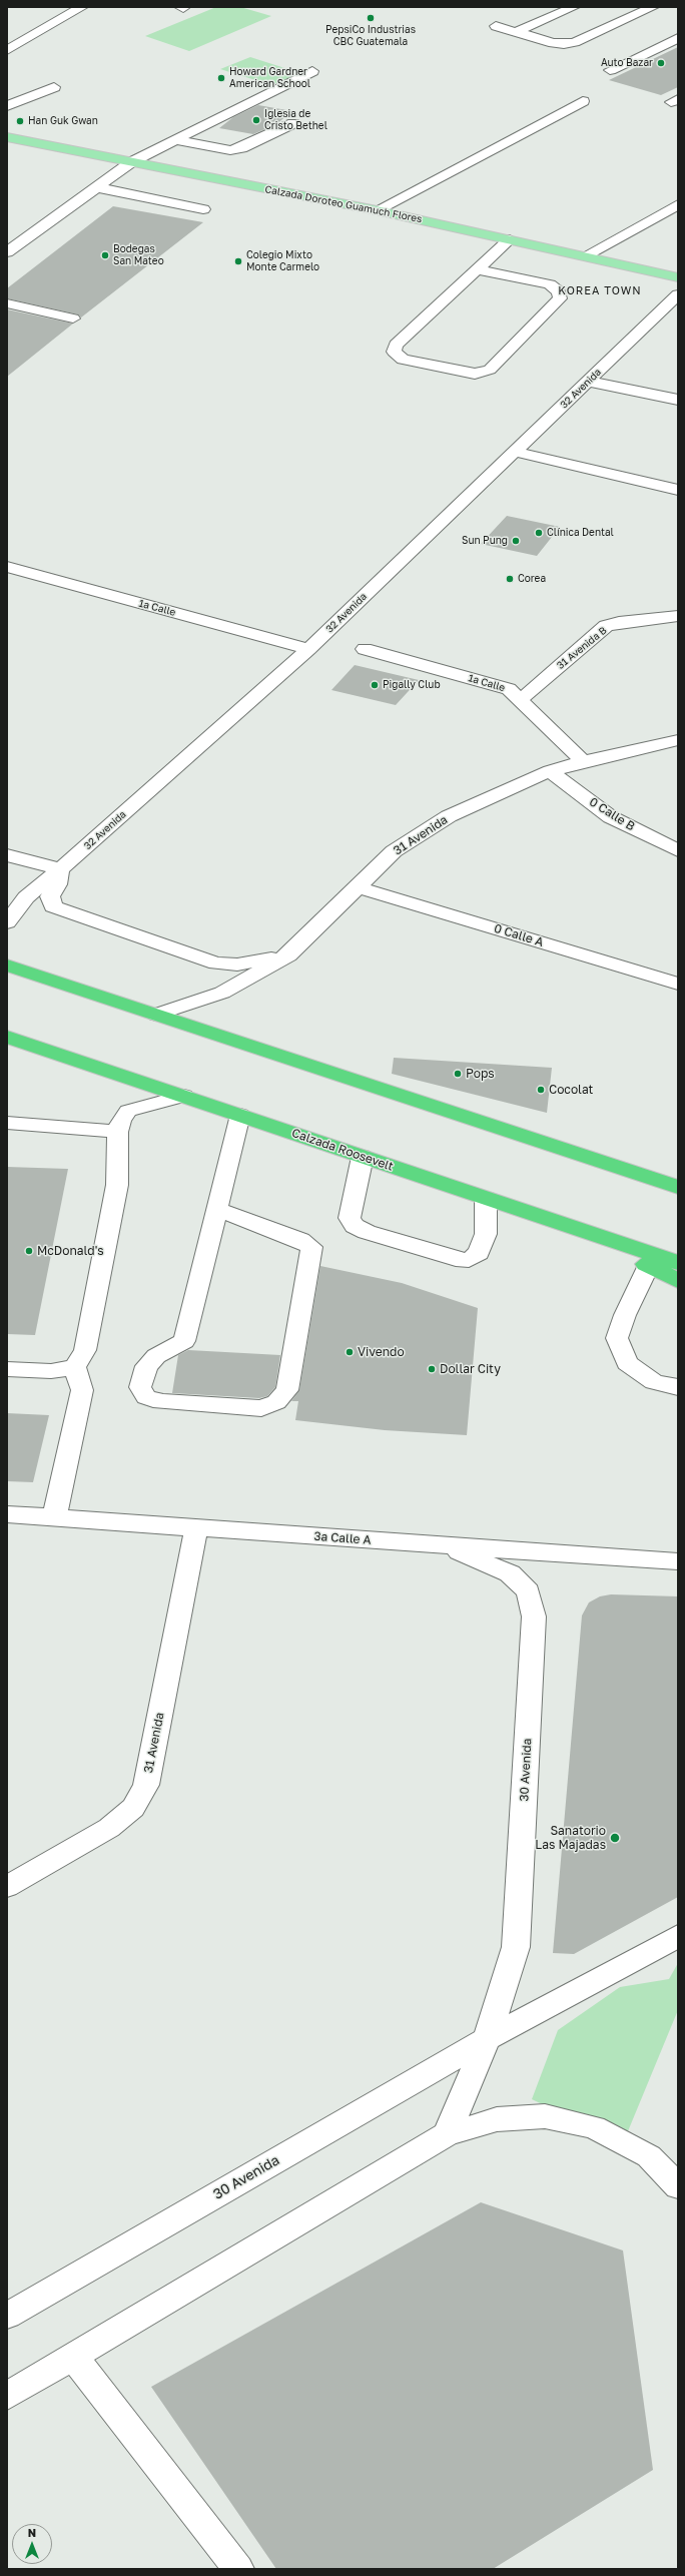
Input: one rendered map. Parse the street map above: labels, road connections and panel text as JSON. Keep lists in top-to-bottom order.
{
  "streets": {
    "highway": ["Calzada Roosevelt"],
    "main road": ["Calzada Doroteo Guamuch Flores"],
    "street": [
      "32 Avenida",
      "1a Calle",
      "31 Avenida B",
      "0 Calle B",
      "31 Avenida",
      "0 Calle A",
      "3a Calle A",
      "30 Avenida"
    ]
  },
  "crossings": [
    ["32 Avenida", "1a Calle"],
    ["1a Calle", "31 Avenida B"],
    ["1a Calle", "31 Avenida"],
    ["0 Calle B", "31 Avenida"],
    ["31 Avenida", "0 Calle A"],
    ["31 Avenida", "3a Calle A"],
    ["3a Calle A", "30 Avenida"]
  ],
  "districts": ["KOREA TOWN"],
  "places": [
    "PepsiCo Industrias CBC Guatemala",
    "Auto Bazar",
    "Howard Gardner American School",
    "Iglesia de Cristo Bethel",
    "Han Guk Gwan",
    "Bodegas San Mateo",
    "Colegio Mixto Monte Carmelo",
    "Clínica Dental",
    "Sun Pung",
    "Corea",
    "Pigally Club",
    "Pops",
    "Cocolat",
    "McDonald's",
    "Vivendo",
    "Dollar City",
    "Sanatorio Las Majadas"
  ],
  "north": "top"
}
